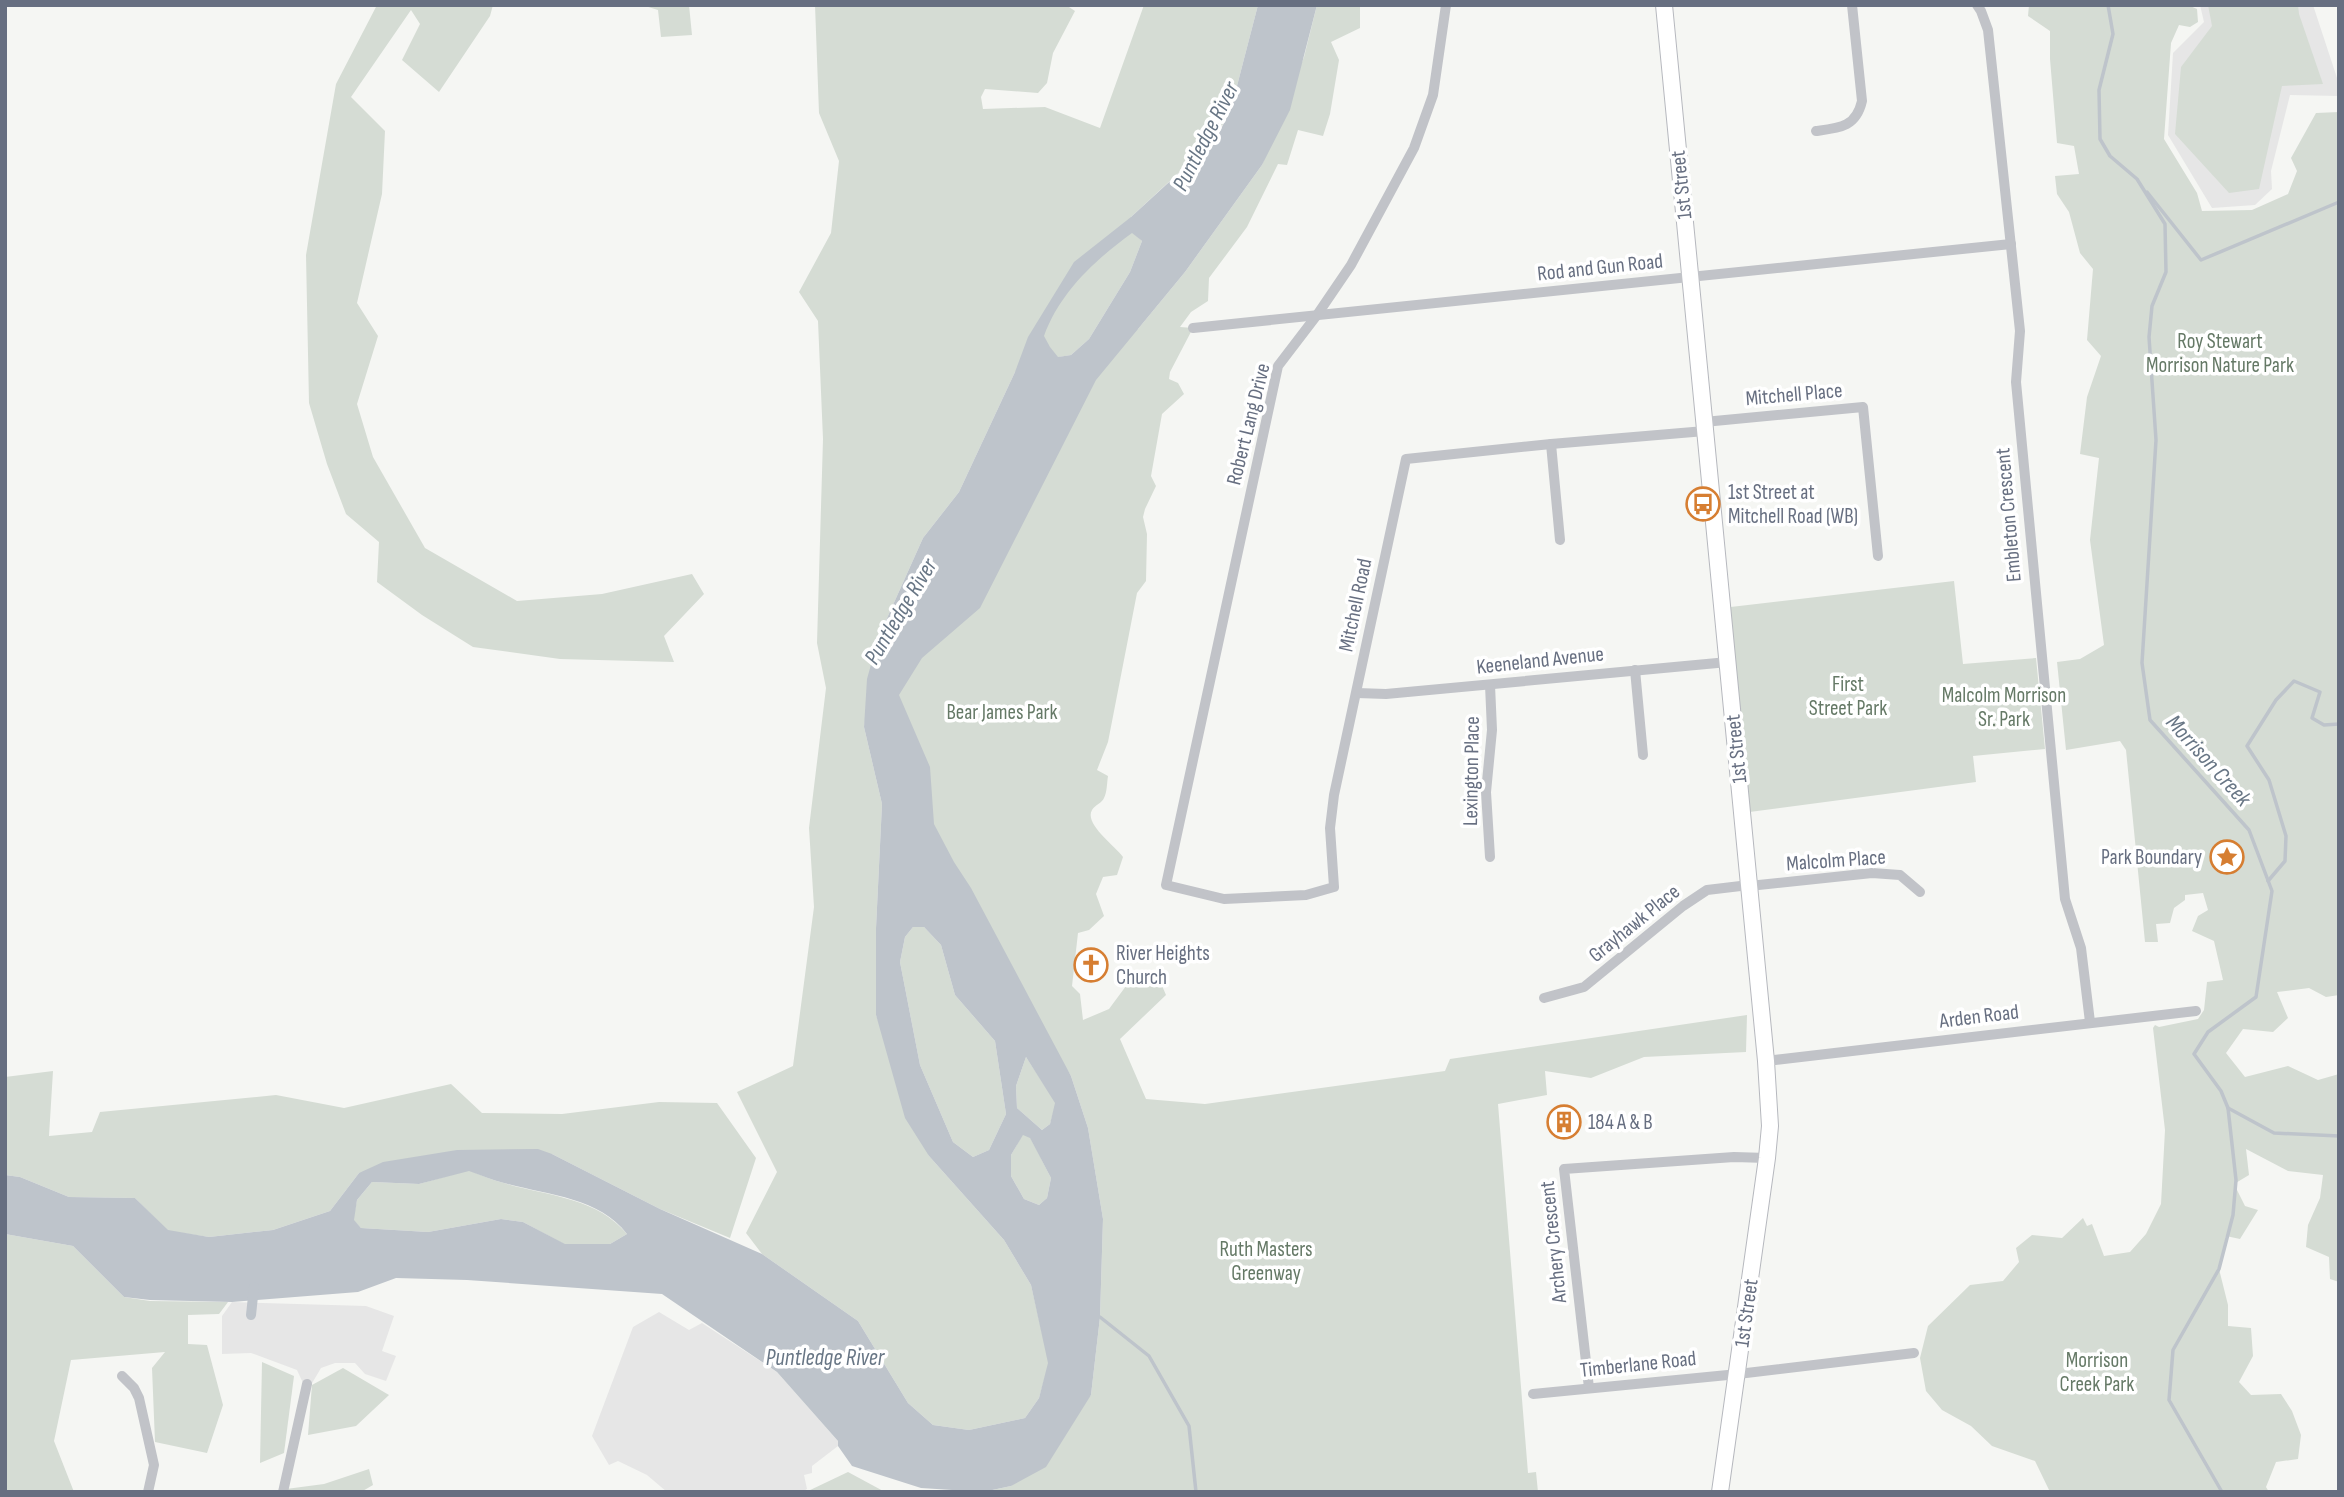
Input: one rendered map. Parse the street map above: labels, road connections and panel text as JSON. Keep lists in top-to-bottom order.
{
  "streets": {
    "street": [
      "1st Street",
      "Rod and Gun Road",
      "Mitchell Place",
      "Robert Lang Drive",
      "Embleton Crescent",
      "Mitchell Road",
      "Keeneland Avenue",
      "Lexington Place",
      "Malcolm Place",
      "Grayhawk Place",
      "Arden Road",
      "Archery Crescent",
      "Timberlane Road"
    ]
  },
  "crossings": [
    ["1st Street", "Rod and Gun Road"],
    ["1st Street", "Mitchell Place"],
    ["1st Street", "Mitchell Road"],
    ["1st Street", "Keeneland Avenue"],
    ["1st Street", "Malcolm Place"],
    ["1st Street", "Grayhawk Place"],
    ["1st Street", "Arden Road"],
    ["1st Street", "Archery Crescent"],
    ["1st Street", "Timberlane Road"],
    ["Rod and Gun Road", "Robert Lang Drive"],
    ["Rod and Gun Road", "Embleton Crescent"],
    ["Mitchell Place", "Mitchell Road"],
    ["Robert Lang Drive", "Mitchell Road"],
    ["Embleton Crescent", "Arden Road"],
    ["Mitchell Road", "Keeneland Avenue"],
    ["Keeneland Avenue", "Lexington Place"],
    ["Malcolm Place", "Grayhawk Place"],
    ["Archery Crescent", "Timberlane Road"]
  ],
  "water": ["Puntledge River", "Morrison Creek"],
  "parks": [
    "Roy Stewart Morrison Nature Park",
    "First Street Park",
    "Malcolm Morrison Sr. Park",
    "Bear James Park",
    "Ruth Masters Greenway",
    "Morrison Creek Park"
  ],
  "places": {
    "bus stop": ["1st Street at Mitchell Road (WB)"],
    "place": ["Park Boundary"],
    "church": ["River Heights Church"],
    "building": ["184 A & B"]
  }
}
